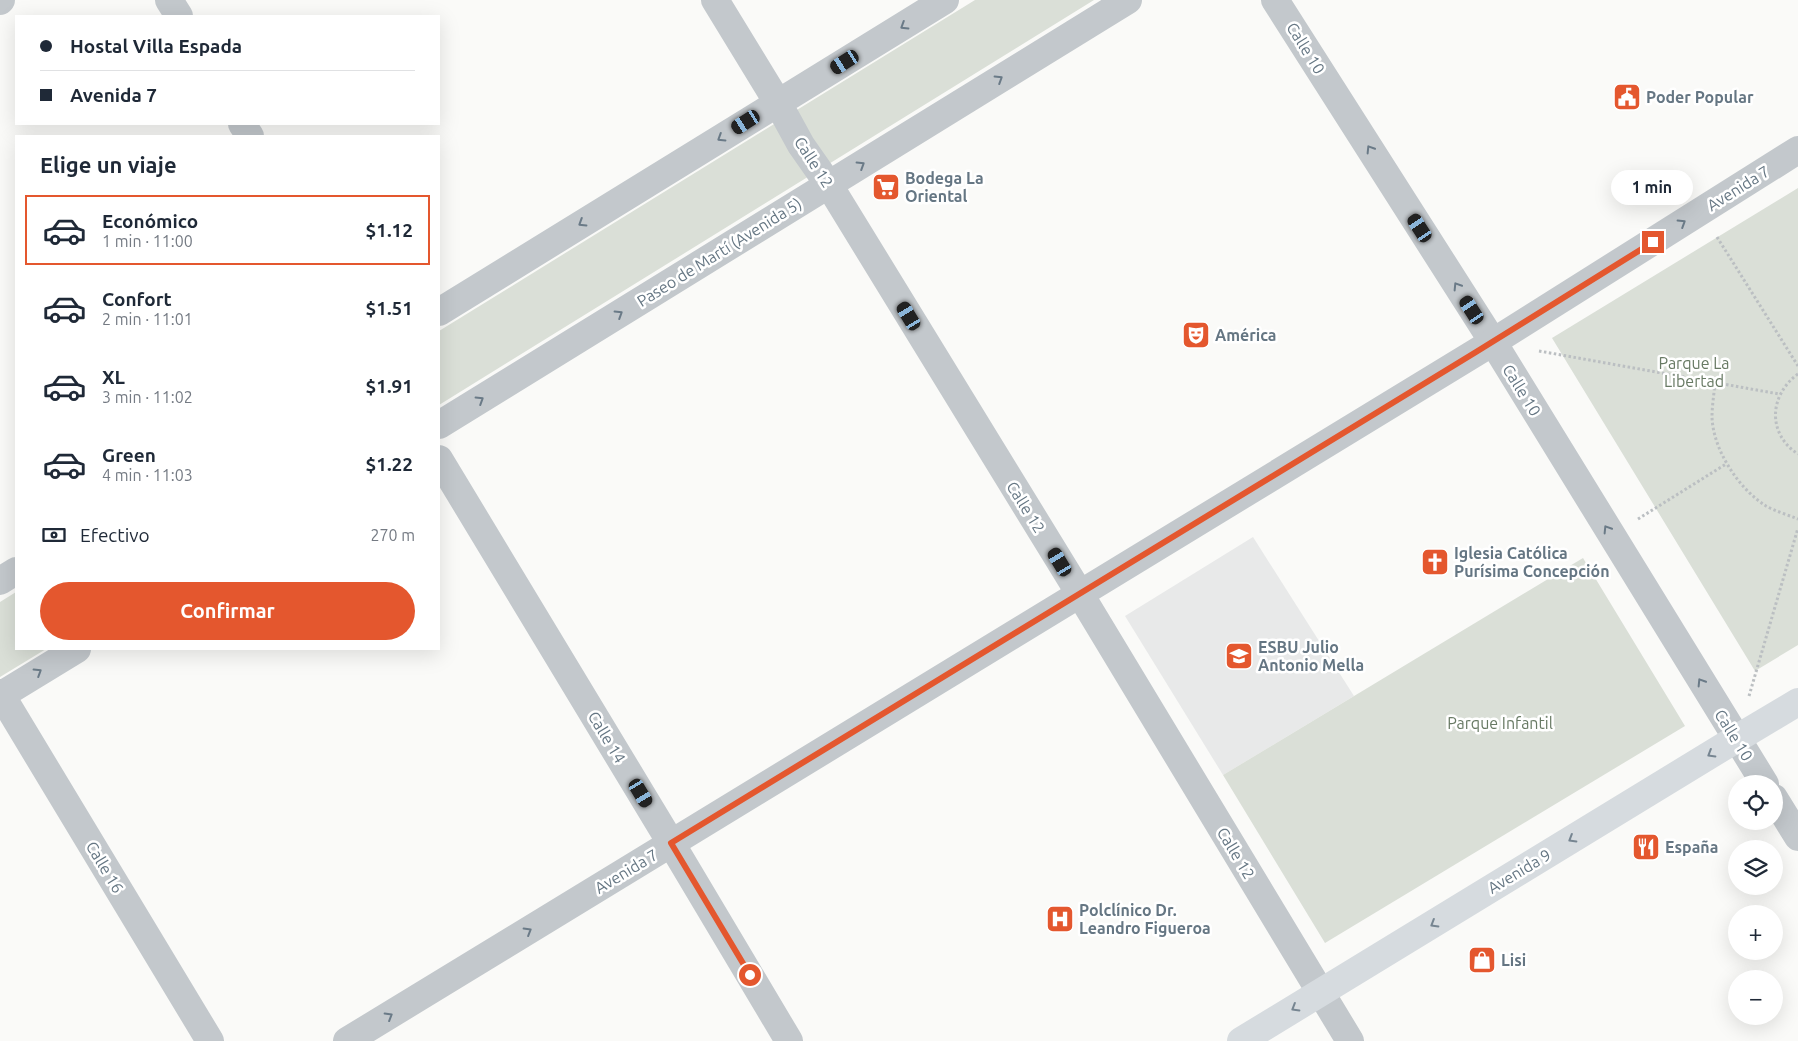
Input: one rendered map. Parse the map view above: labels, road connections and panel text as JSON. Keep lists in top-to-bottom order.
{
  "streets": {
    "main road": ["Avenida 9"],
    "street": [
      "Calle 10",
      "Calle 12",
      "Avenida 7",
      "Paseo de Martí (Avenida 5)",
      "Calle 14",
      "Calle 16"
    ]
  },
  "crossings": [
    ["Calle 10", "Avenida 7"],
    ["Calle 10", "Avenida 9"],
    ["Calle 12", "Avenida 7"],
    ["Calle 12", "Paseo de Martí (Avenida 5)"],
    ["Calle 12", "Avenida 9"],
    ["Avenida 7", "Calle 14"]
  ],
  "one_way": ["Calle 10", "Avenida 7", "Avenida 9"],
  "parks": ["Parque La Libertad", "Parque Infantil"],
  "places": {
    "public building": ["Poder Popular"],
    "supermarket": ["Bodega La Oriental"],
    "theatre": ["América"],
    "church": ["Iglesia Católica Purísima Concepción"],
    "school or university": ["ESBU Julio Antonio Mella"],
    "restaurant": ["España"],
    "hospital": ["Polclínico Dr. Leandro Figueroa"],
    "shop": ["Lisi"]
  },
  "page": {
    "banner": ["Hostal Villa Espada", "Avenida 7"],
    "heading": "Elige un viaje",
    "bubble": "1 min",
    "list": [
      {
        "name": "Económico",
        "note": "1 min · 11:00",
        "value": "$1.12"
      },
      {
        "name": "Confort",
        "note": "2 min · 11:01",
        "value": "$1.51"
      },
      {
        "name": "XL",
        "note": "3 min · 11:02",
        "value": "$1.91"
      },
      {
        "name": "Green",
        "note": "4 min · 11:03",
        "value": "$1.22"
      }
    ],
    "pay": ["Efectivo", "270 m"],
    "buttons": "Confirmar",
    "map_buttons": ["+", "−"]
  }
}
